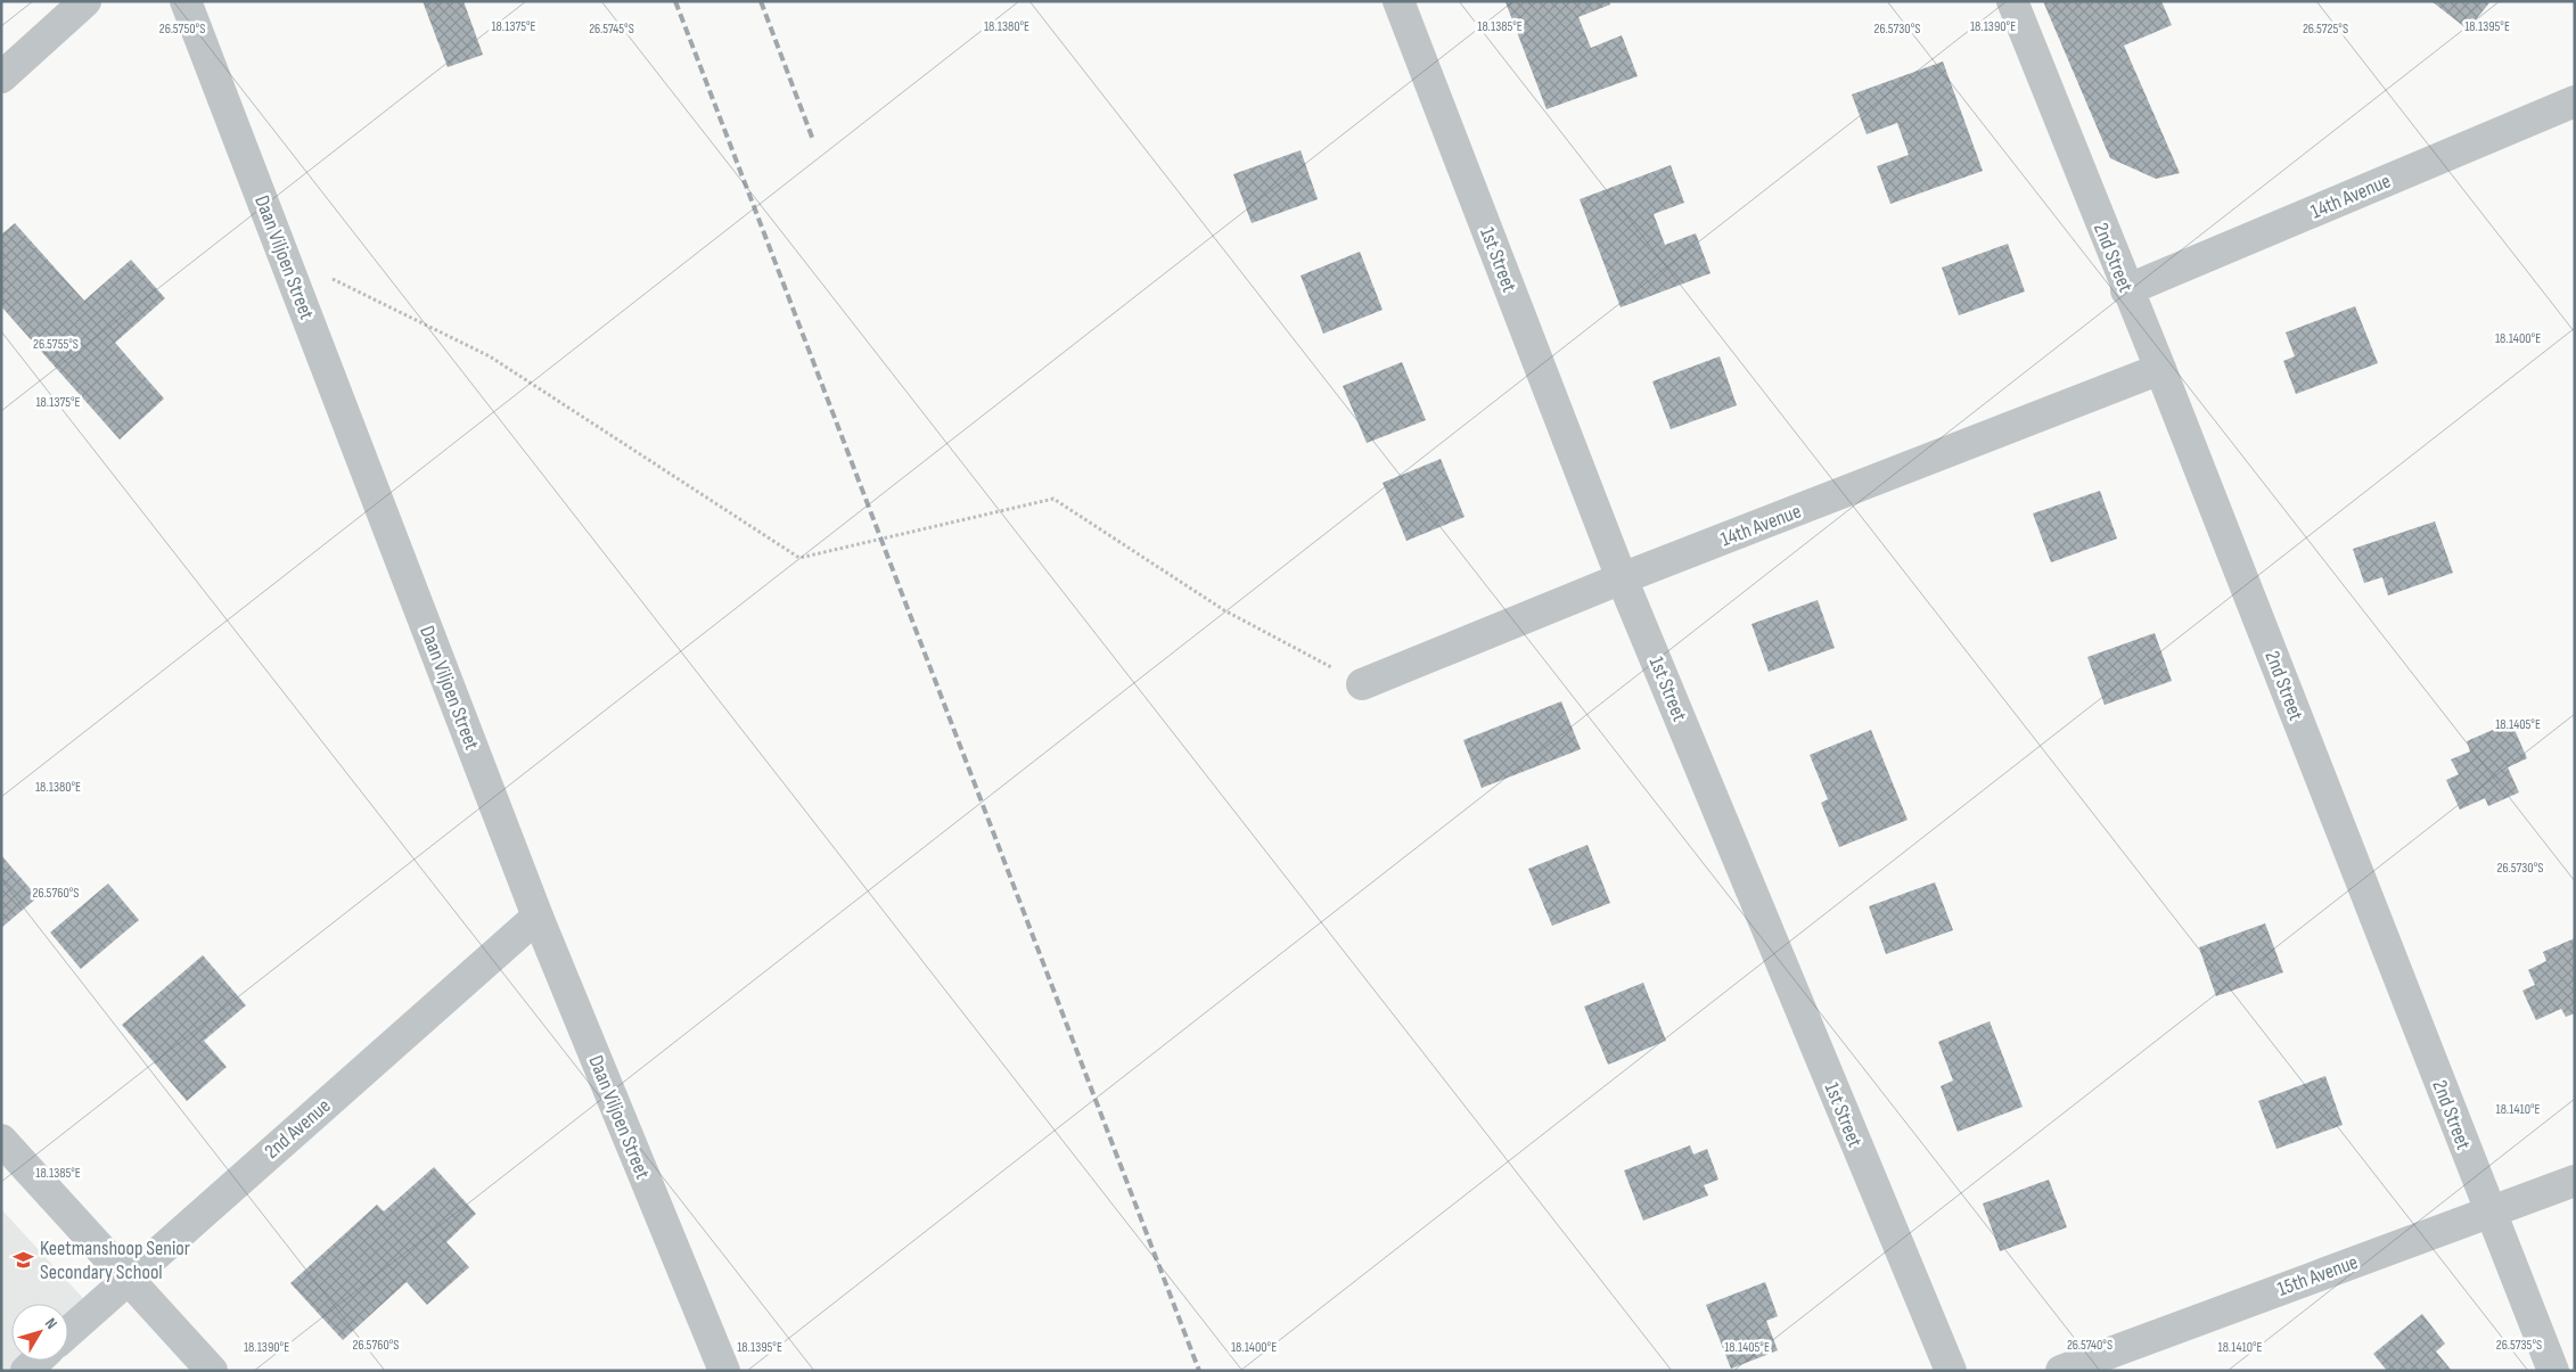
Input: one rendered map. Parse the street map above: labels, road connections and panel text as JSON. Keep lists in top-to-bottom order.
{
  "streets": {
    "street": [
      "14th Avenue",
      "Daan Viljoen Street",
      "2nd Street",
      "1st Street",
      "2nd Avenue",
      "15th Avenue"
    ]
  },
  "crossings": [
    ["14th Avenue", "2nd Street"],
    ["14th Avenue", "1st Street"],
    ["Daan Viljoen Street", "2nd Avenue"],
    ["2nd Street", "15th Avenue"]
  ],
  "places": {
    "school or university": ["Keetmanshoop Senior Secondary School"]
  },
  "north": "top right",
  "coordinates": [
    "18.1375°E",
    "18.1380°E",
    "18.1385°E",
    "18.1390°E",
    "18.1395°E",
    "26.5750°S",
    "26.5745°S",
    "26.5730°S",
    "26.5725°S",
    "18.1400°E",
    "26.5755°S",
    "18.1405°E",
    "26.5760°S",
    "18.1410°E",
    "26.5740°S",
    "26.5735°S"
  ]
}
